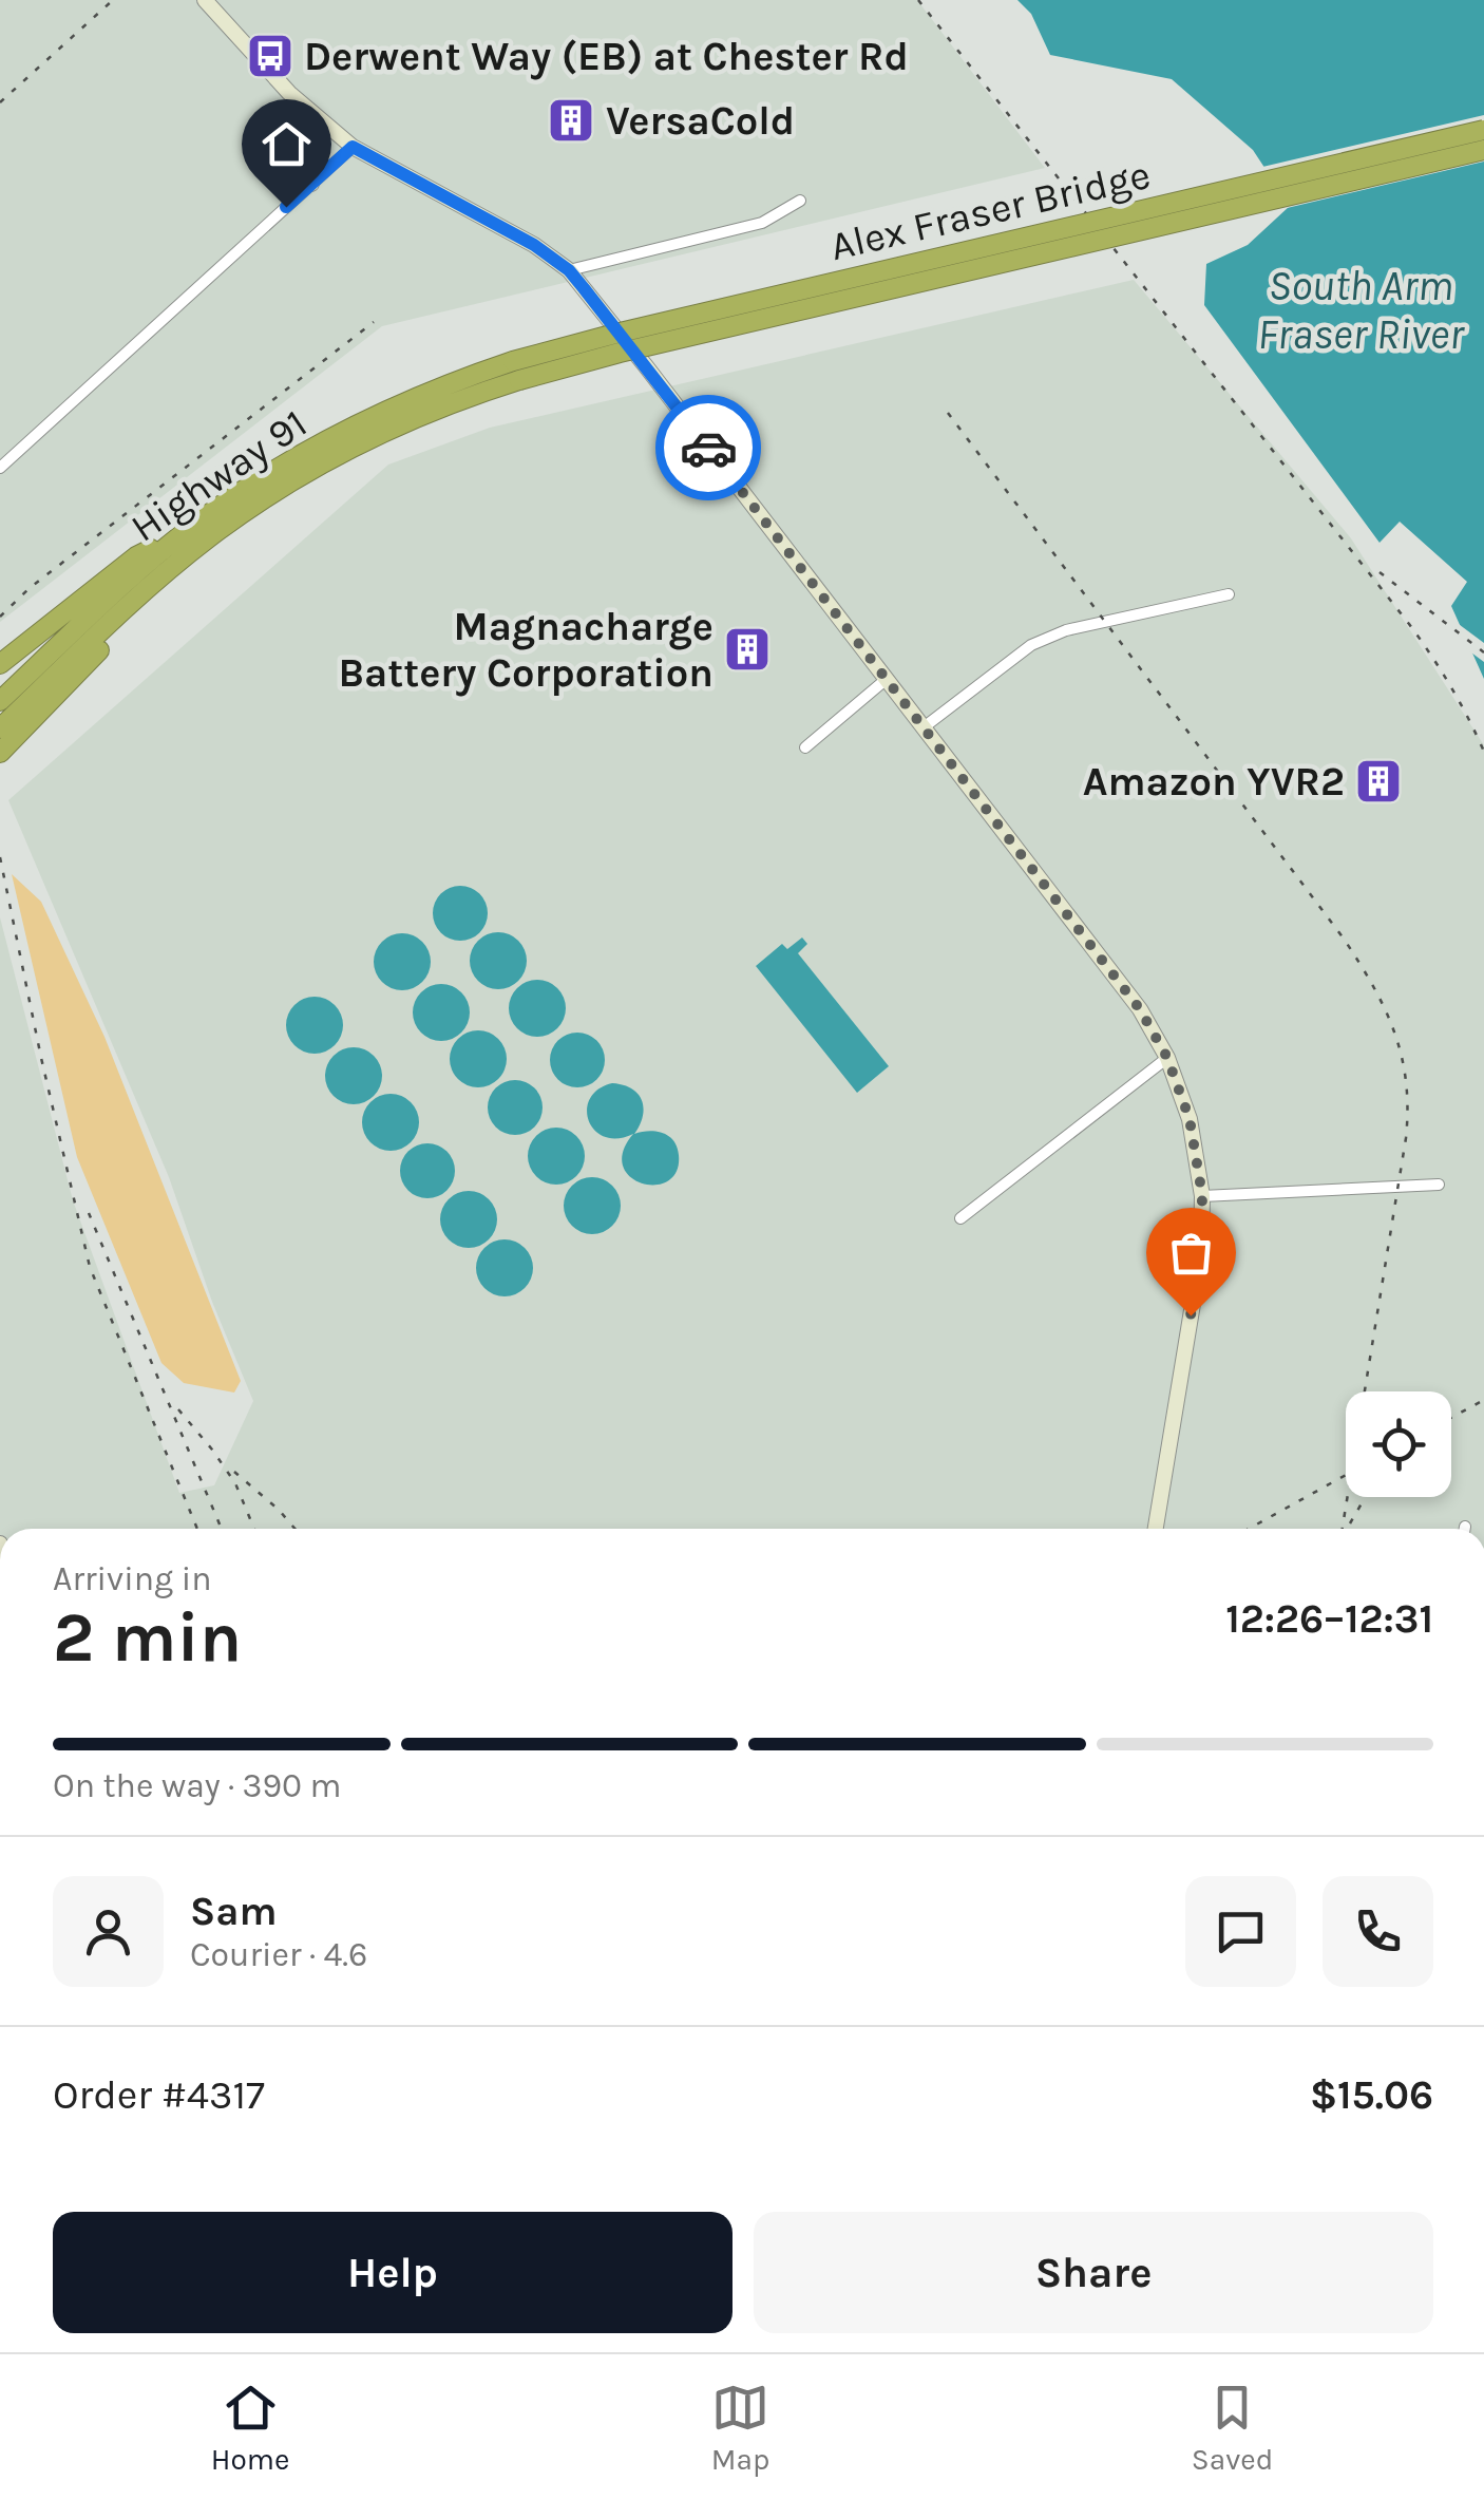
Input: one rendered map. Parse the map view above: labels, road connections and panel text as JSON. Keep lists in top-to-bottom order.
{
  "streets": {
    "highway": ["Alex Fraser Bridge", "Highway 91"]
  },
  "crossings": [
    ["Alex Fraser Bridge", "Highway 91"]
  ],
  "water": ["South Arm Fraser River"],
  "places": {
    "bus stop": ["Derwent Way (EB) at Chester Rd"],
    "building": ["VersaCold", "Magnacharge Battery Corporation", "Amazon YVR2"]
  },
  "page": {
    "heading": ["2 min", "Arriving in", "12:26–12:31"],
    "panel": [
      "Sam",
      "Courier · 4.6",
      "Order #4317",
      "$15.06"
    ],
    "bar": "On the way · 390 m",
    "buttons": ["Help", "Share"],
    "tabs": ["Home", "Map", "Saved"]
  }
}
